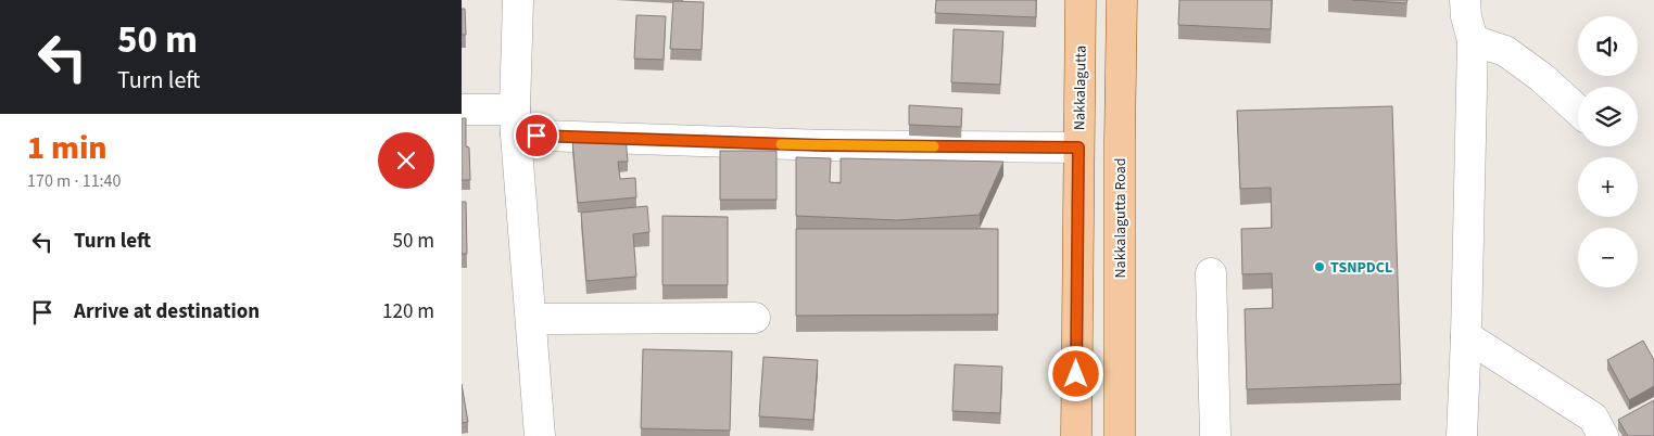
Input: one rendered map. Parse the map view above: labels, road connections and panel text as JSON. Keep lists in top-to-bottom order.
{
  "streets": {
    "main road": ["Nakkalagutta", "Nakkalagutta Road"]
  },
  "places": ["TSNPDCL"],
  "page": {
    "turn": ["50 m", "Turn left"],
    "map_buttons": ["+", "−"],
    "heading": ["1 min", "170 m · 11:40"],
    "list": [
      {
        "name": "Turn left",
        "value": "50 m"
      },
      {
        "name": "Arrive at destination",
        "value": "120 m"
      }
    ]
  }
}
